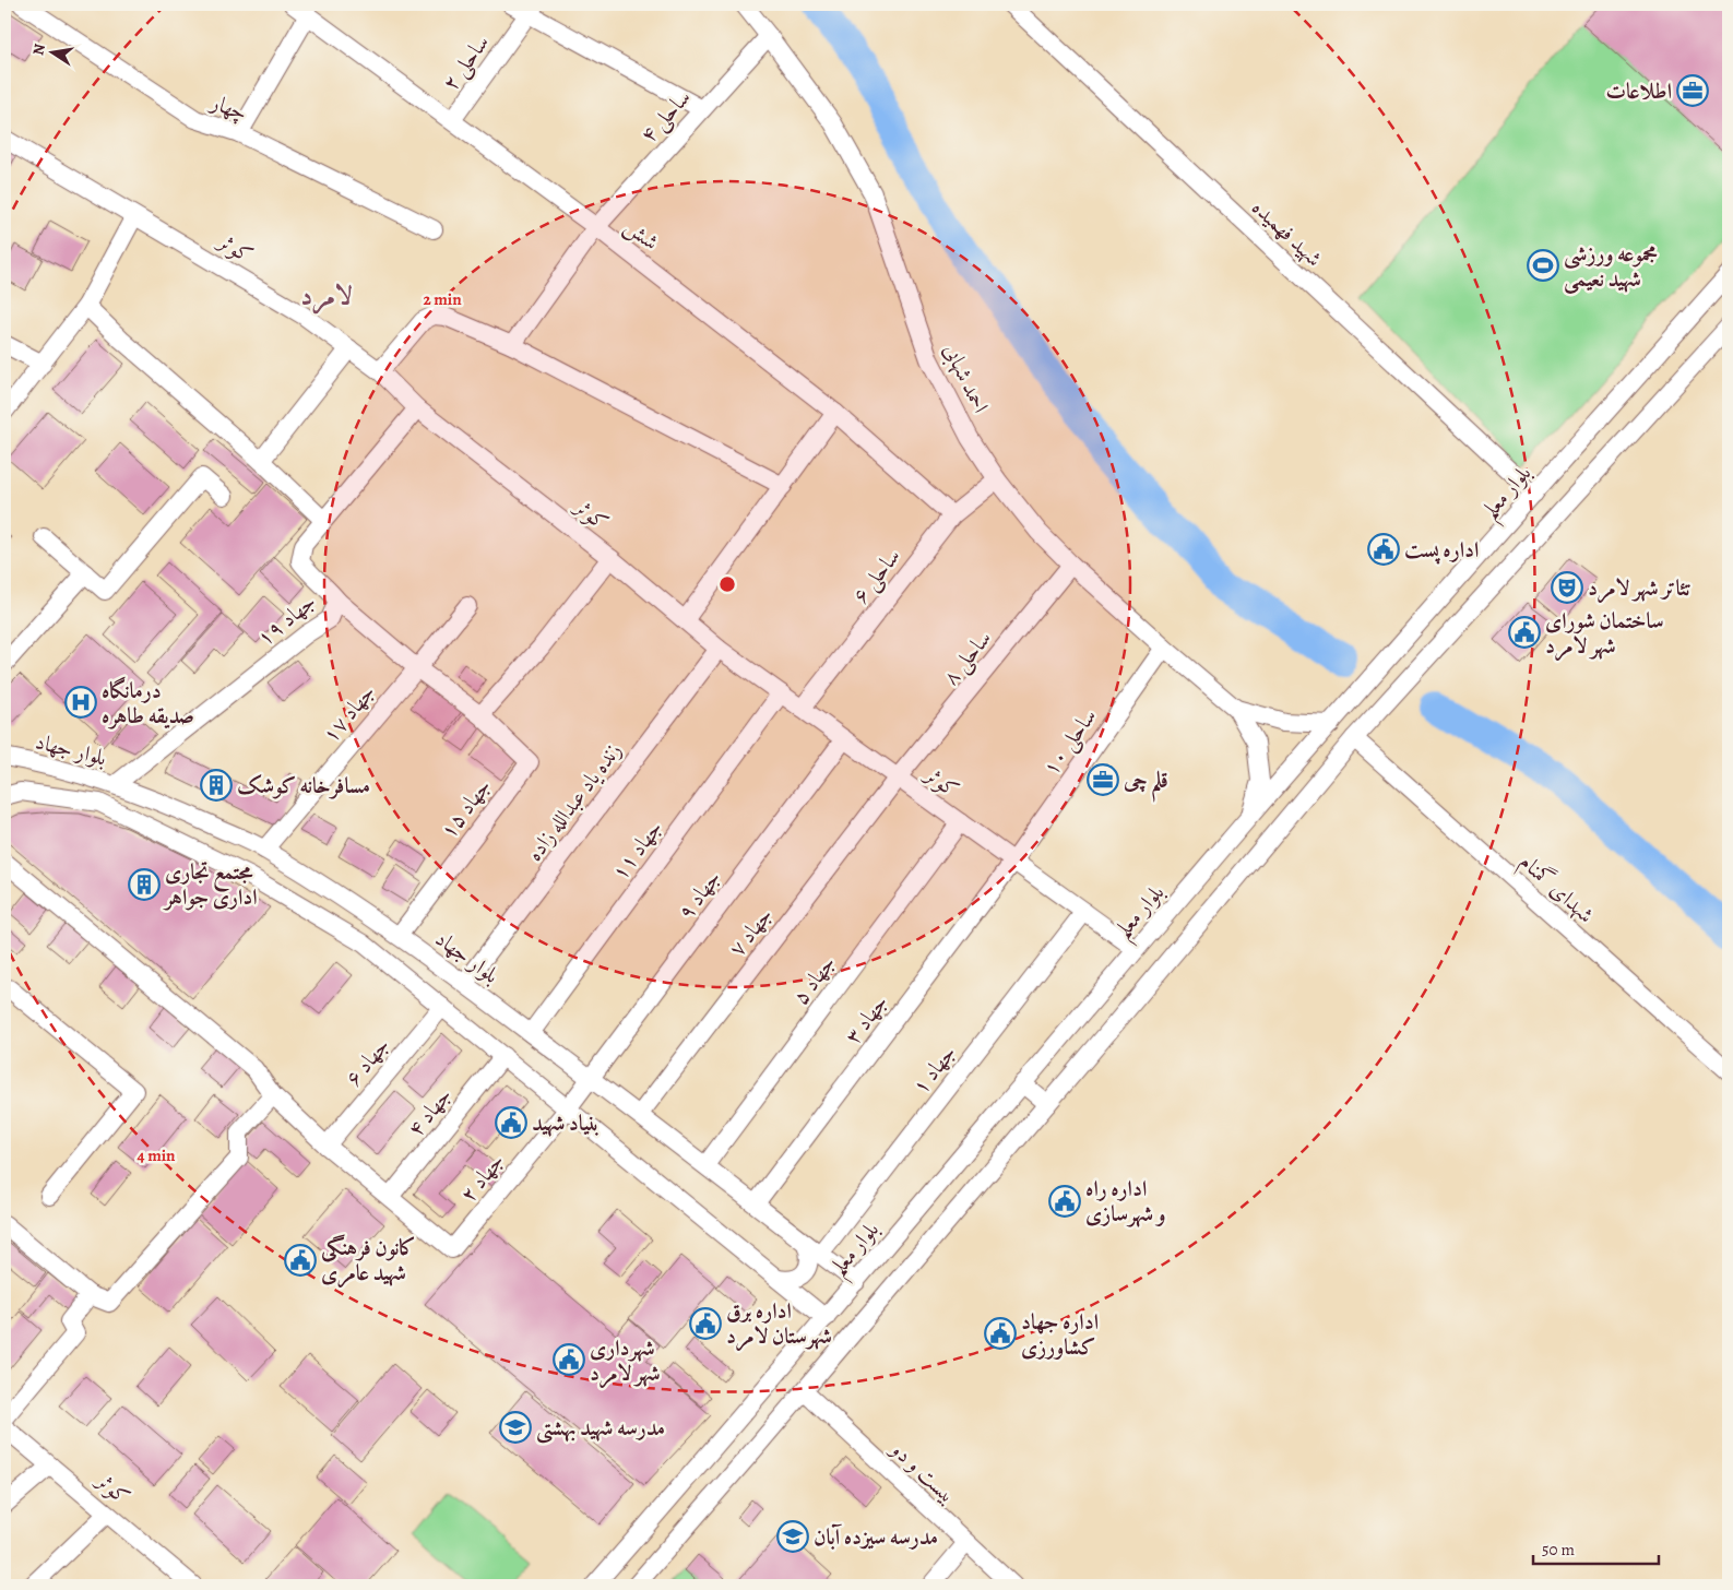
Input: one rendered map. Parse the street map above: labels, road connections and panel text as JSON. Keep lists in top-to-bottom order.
{
  "streets": {
    "street": [
      "ساحلی ۲",
      "چهار",
      "ساحلی ۴",
      "شهید فهمیده",
      "شش",
      "کوثر",
      "احمد شهابی",
      "بلوار معلم",
      "ساحلی ۶",
      "جهاد ۱۹",
      "ساحلی ۸",
      "جهاد ۱۷",
      "ساحلی ۱۰",
      "بلوار جهاد",
      "زنده یاد عبدالله زاده",
      "جهاد ۱۵",
      "جهاد ۱۱",
      "شهدای گمنام",
      "جهاد ۹",
      "جهاد ۷",
      "جهاد ۵",
      "جهاد ۳",
      "جهاد ۶",
      "جهاد ۱",
      "جهاد ۴",
      "جهاد ۲",
      "بیست و دو"
    ]
  },
  "crossings": [
    ["ساحلی ۲", "شش"],
    ["ساحلی ۴", "شش"],
    ["ساحلی ۴", "احمد شهابی"],
    ["شهید فهمیده", "بلوار معلم"],
    ["شش", "ساحلی ۶"],
    ["کوثر", "بلوار معلم"],
    ["کوثر", "ساحلی ۶"],
    ["کوثر", "جهاد ۱۹"],
    ["کوثر", "ساحلی ۸"],
    ["کوثر", "ساحلی ۱۰"],
    ["کوثر", "زنده یاد عبدالله زاده"],
    ["کوثر", "جهاد ۱۱"],
    ["کوثر", "جهاد ۹"],
    ["کوثر", "جهاد ۷"],
    ["کوثر", "جهاد ۵"],
    ["کوثر", "جهاد ۳"],
    ["کوثر", "جهاد ۱"],
    ["احمد شهابی", "بلوار معلم"],
    ["احمد شهابی", "ساحلی ۶"],
    ["احمد شهابی", "ساحلی ۸"],
    ["احمد شهابی", "ساحلی ۱۰"],
    ["بلوار معلم", "بلوار جهاد"],
    ["جهاد ۱۹", "بلوار جهاد"],
    ["ساحلی ۸", "جهاد ۷"],
    ["جهاد ۱۷", "بلوار جهاد"],
    ["ساحلی ۱۰", "جهاد ۳"],
    ["بلوار جهاد", "زنده یاد عبدالله زاده"],
    ["بلوار جهاد", "جهاد ۱۵"],
    ["بلوار جهاد", "جهاد ۱۱"],
    ["بلوار جهاد", "جهاد ۹"],
    ["بلوار جهاد", "جهاد ۷"],
    ["بلوار جهاد", "جهاد ۵"],
    ["بلوار جهاد", "جهاد ۳"],
    ["بلوار جهاد", "جهاد ۶"],
    ["بلوار جهاد", "جهاد ۱"],
    ["بلوار جهاد", "جهاد ۴"],
    ["بلوار جهاد", "جهاد ۲"],
    ["جهاد ۹", "جهاد ۲"],
    ["جهاد ۴", "جهاد ۲"]
  ],
  "districts": ["لامرد"],
  "places": {
    "office": ["اطلاعات", "قلم چی"],
    "sports": ["مجموعه ورزشی شهید نعیمی"],
    "public building": [
      "اداره پست",
      "ساختمان شورای شهر لامرد",
      "بنیاد شهید",
      "اداره راه و شهرسازی",
      "کانون فرهنگی شهید عامری",
      "اداره برق شهرستان لامرد",
      "اداره جهاد کشاورزی",
      "شهرداری شهر لامرد"
    ],
    "theatre": ["تئاتر شهر لامرد"],
    "hospital": ["درمانگاه صدیقه طاهره"],
    "building": ["مسافرخانه کوشک", "مجتمع تجاری اداری جواهر"],
    "school or university": ["مدرسه شهید بهشتی", "مدرسه سیزده آبان"]
  },
  "scale_bar": "50 m",
  "north": "left",
  "rings": ["2 min", "4 min"]
}
